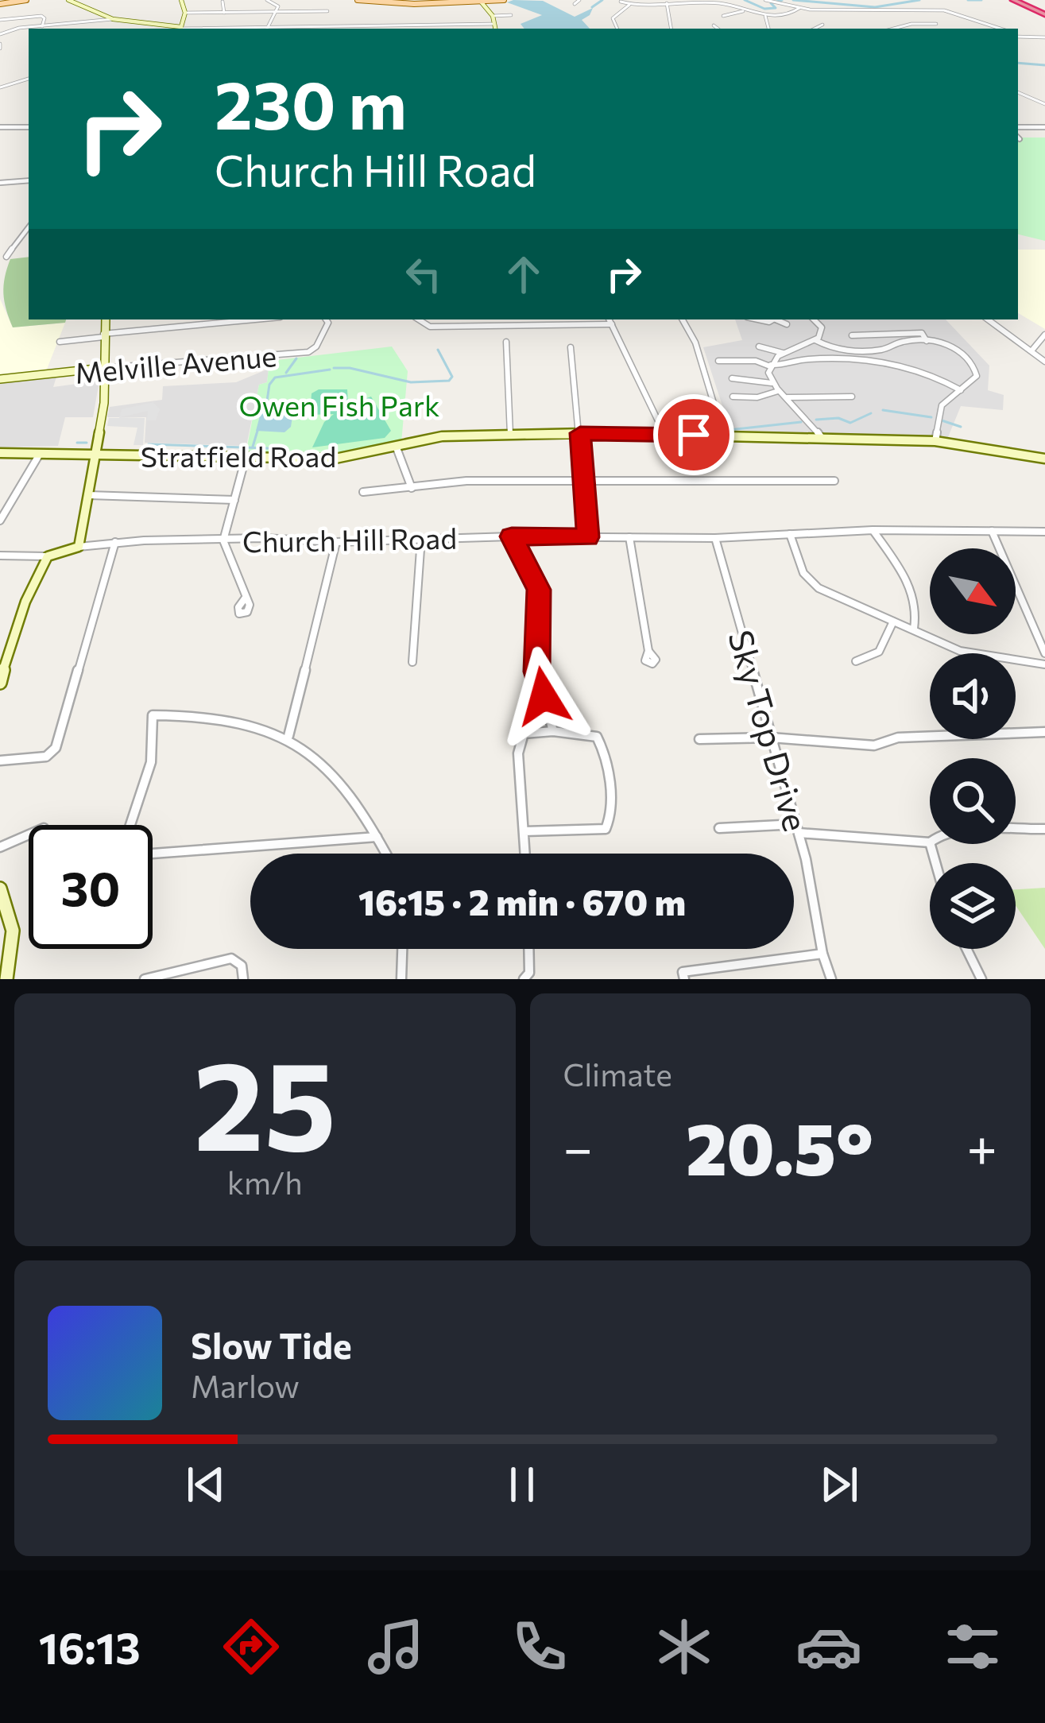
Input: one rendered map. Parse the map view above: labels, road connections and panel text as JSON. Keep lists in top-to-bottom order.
{
  "streets": {
    "main road": ["Melville Avenue", "Stratfield Road", "Church Hill Road"],
    "street": ["Sky Top Drive"]
  },
  "crossings": [
    ["Church Hill Road", "Sky Top Drive"]
  ],
  "parks": ["Owen Fish Park"],
  "north": "bottom right",
  "page": {
    "turn": ["230 m", "Church Hill Road"],
    "limit": "30",
    "trip": "16:15 · 2 min · 670 m",
    "tile": [
      ["25", "km/h"],
      "Climate"
    ],
    "heat": ["−", "20.5°", "+"],
    "song": ["Slow Tide", "Marlow"],
    "tabs": "16:13"
  }
}
